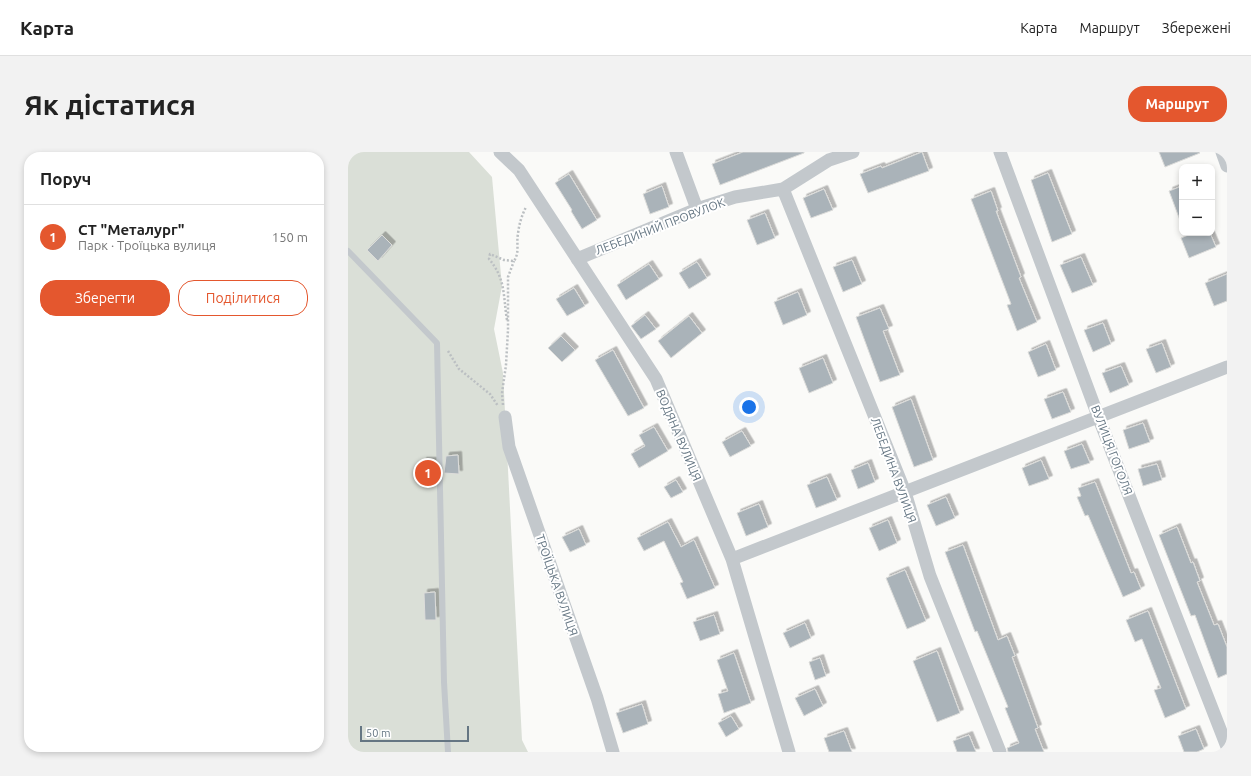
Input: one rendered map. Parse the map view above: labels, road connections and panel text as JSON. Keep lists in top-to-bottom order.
{
  "streets": {
    "street": [
      "ЛЕБЕДИНИЙ ПРОВУЛОК",
      "ВОДЯНА ВУЛИЦЯ",
      "ВУЛИЦЯ ГОГОЛЯ",
      "ЛЕБЕДИНА ВУЛИЦЯ",
      "ТРОЇЦЬКА ВУЛИЦЯ"
    ]
  },
  "crossings": [
    ["ЛЕБЕДИНИЙ ПРОВУЛОК", "ВОДЯНА ВУЛИЦЯ"],
    ["ЛЕБЕДИНИЙ ПРОВУЛОК", "ЛЕБЕДИНА ВУЛИЦЯ"]
  ],
  "scale_bar": "50 m",
  "page": {
    "header": "Карта",
    "nav": ["Карта", "Маршрут", "Збережені"],
    "buttons": [
      "Маршрут",
      ["Зберегти", "Поділитися"]
    ],
    "title": "Як дістатися",
    "heading": "Поруч",
    "map_buttons": ["+", "−"],
    "list": [
      {
        "mark": "1",
        "name": "СТ \"Металург\"",
        "note": "Парк · Троїцька вулиця",
        "value": "150 m"
      }
    ],
    "pins": "1",
    "scale": "50 m"
  }
}
